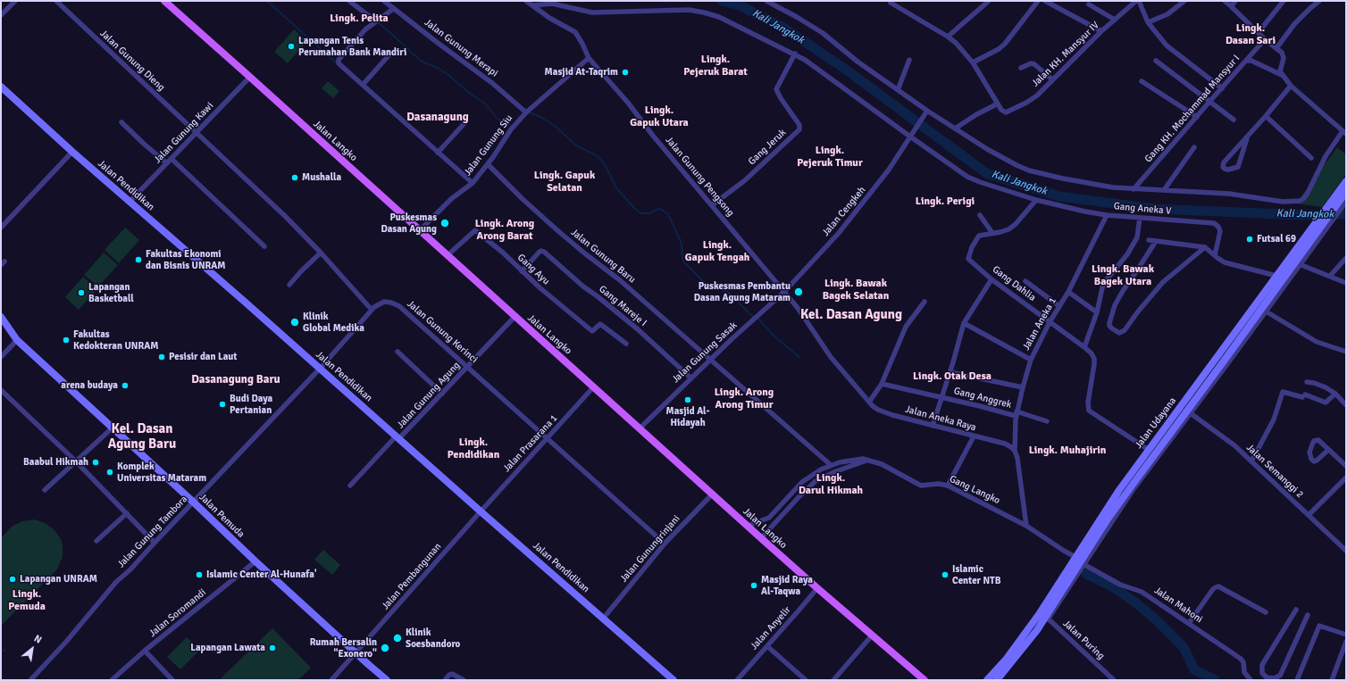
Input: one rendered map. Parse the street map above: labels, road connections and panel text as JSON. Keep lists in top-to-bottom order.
{
  "streets": {
    "main road": [
      "Jalan Langko",
      "Jalan Pendidikan",
      "Jalan Udayana",
      "Jalan Pemuda"
    ],
    "street": [
      "Jalan Gunung Merapi",
      "Jalan KH. Mansyur IV",
      "Jalan Gunung Dieng",
      "Gang KH. Mochammad Mansyur I",
      "Jalan Gunung Kawi",
      "Jalan Gunung Siu",
      "Gang Jeruk",
      "Jalan Gunung Pengsong",
      "Gang Aneka V",
      "Jalan Cengkeh",
      "Jalan Gunung Baru",
      "Gang Ayu",
      "Gang Dahlia",
      "Gang Mareje I",
      "Jalan Aneka 1",
      "Jalan Gunung Kerinci",
      "Jalan Gunung Sasak",
      "Jalan Gunung Agung",
      "Gang Anggrek",
      "Jalan Aneka Raya",
      "Jalan Prasarana 1",
      "Jalan Semanggi 2",
      "Gang Langko",
      "Jalan Gunung Tambora",
      "Jalan Gunungrinjani",
      "Jalan Pembangunan",
      "Jalan Mahoni",
      "Jalan Soromandi",
      "Jalan Anyelir",
      "Jalan Puring"
    ]
  },
  "crossings": [
    ["Jalan Gunung Merapi", "Jalan Gunung Siu"],
    ["Jalan Gunung Dieng", "Jalan Gunung Kawi"],
    ["Jalan Gunung Kawi", "Jalan Langko"],
    ["Jalan Gunung Kawi", "Jalan Pendidikan"],
    ["Jalan Langko", "Jalan Gunung Siu"],
    ["Jalan Langko", "Gang Ayu"],
    ["Jalan Langko", "Jalan Gunung Sasak"],
    ["Jalan Langko", "Jalan Gunung Agung"],
    ["Jalan Langko", "Jalan Prasarana 1"],
    ["Jalan Langko", "Gang Langko"],
    ["Jalan Langko", "Jalan Gunungrinjani"],
    ["Jalan Langko", "Jalan Anyelir"],
    ["Jalan Gunung Siu", "Jalan Gunung Pengsong"],
    ["Jalan Gunung Siu", "Jalan Gunung Baru"],
    ["Gang Jeruk", "Jalan Gunung Pengsong"],
    ["Gang Jeruk", "Gang Aneka V"],
    ["Jalan Gunung Pengsong", "Gang Aneka V"],
    ["Jalan Gunung Pengsong", "Jalan Cengkeh"],
    ["Jalan Gunung Pengsong", "Jalan Gunung Sasak"],
    ["Jalan Gunung Pengsong", "Jalan Aneka Raya"],
    ["Jalan Pendidikan", "Jalan Gunung Agung"],
    ["Jalan Pendidikan", "Jalan Prasarana 1"],
    ["Jalan Pendidikan", "Jalan Gunung Tambora"],
    ["Jalan Pendidikan", "Jalan Gunungrinjani"],
    ["Jalan Pendidikan", "Jalan Pembangunan"],
    ["Gang Aneka V", "Jalan Cengkeh"],
    ["Gang Aneka V", "Jalan Aneka 1"],
    ["Jalan Cengkeh", "Jalan Gunung Sasak"],
    ["Jalan Cengkeh", "Jalan Aneka Raya"],
    ["Jalan Gunung Baru", "Jalan Gunung Sasak"],
    ["Jalan Gunung Baru", "Gang Langko"],
    ["Gang Ayu", "Gang Mareje I"],
    ["Gang Dahlia", "Jalan Aneka 1"],
    ["Gang Mareje I", "Jalan Gunung Sasak"],
    ["Jalan Aneka 1", "Gang Anggrek"],
    ["Jalan Aneka 1", "Jalan Aneka Raya"],
    ["Jalan Gunung Kerinci", "Jalan Gunung Agung"],
    ["Jalan Gunung Kerinci", "Jalan Prasarana 1"],
    ["Jalan Gunung Kerinci", "Jalan Gunung Tambora"],
    ["Jalan Gunung Kerinci", "Jalan Gunungrinjani"],
    ["Jalan Gunung Sasak", "Jalan Aneka Raya"],
    ["Jalan Udayana", "Jalan Semanggi 2"],
    ["Jalan Udayana", "Jalan Mahoni"],
    ["Jalan Udayana", "Jalan Puring"],
    ["Jalan Prasarana 1", "Jalan Pembangunan"],
    ["Jalan Pemuda", "Jalan Gunung Tambora"],
    ["Jalan Pemuda", "Jalan Pembangunan"],
    ["Jalan Pemuda", "Jalan Soromandi"]
  ],
  "districts": [
    "Lingk. Pelita",
    "Lingk. Dasan Sari",
    "Lingk. Pejeruk Barat",
    "Lingk. Gapuk Utara",
    "Dasanagung",
    "Lingk. Pejeruk Timur",
    "Lingk. Gapuk Selatan",
    "Lingk. Perigi",
    "Lingk. Arong Arong Barat",
    "Lingk. Gapuk Tengah",
    "Lingk. Bawak Bagek Utara",
    "Lingk. Bawak Bagek Selatan",
    "Kel. Dasan Agung",
    "Lingk. Otak Desa",
    "Dasanagung Baru",
    "Lingk. Arong Arong Timur",
    "Kel. Dasan Agung Baru",
    "Lingk. Pendidikan",
    "Lingk. Muhajirin",
    "Lingk. Darul Hikmah",
    "Lingk. Pemuda"
  ],
  "water": ["Kali Jangkok"],
  "places": [
    "Lapangan Tenis Perumahan Bank Mandiri",
    "Masjid At-Taqrim",
    "Mushalla",
    "Puskesmas Dasan Agung",
    "Futsal 69",
    "Fakultas Ekonomi dan Bisnis UNRAM",
    "Puskesmas Pembantu Dasan Agung Mataram",
    "Lapangan Basketball",
    "Klinik Global Medika",
    "Fakultas Kedokteran UNRAM",
    "Pesisir dan Laut",
    "arena budaya",
    "Masjid Al- Hidayah",
    "Budi Daya Pertanian",
    "Baabul Hikmah",
    "Komplek Universitas Mataram",
    "Islamic Center Al-Hunafa'",
    "Islamic Center NTB",
    "Lapangan UNRAM",
    "Masjid Raya Al-Taqwa",
    "Klinik Soesbandoro",
    "Lapangan Lawata",
    "Rumah Bersalin \"Exonero\""
  ],
  "north": "top right"
}
